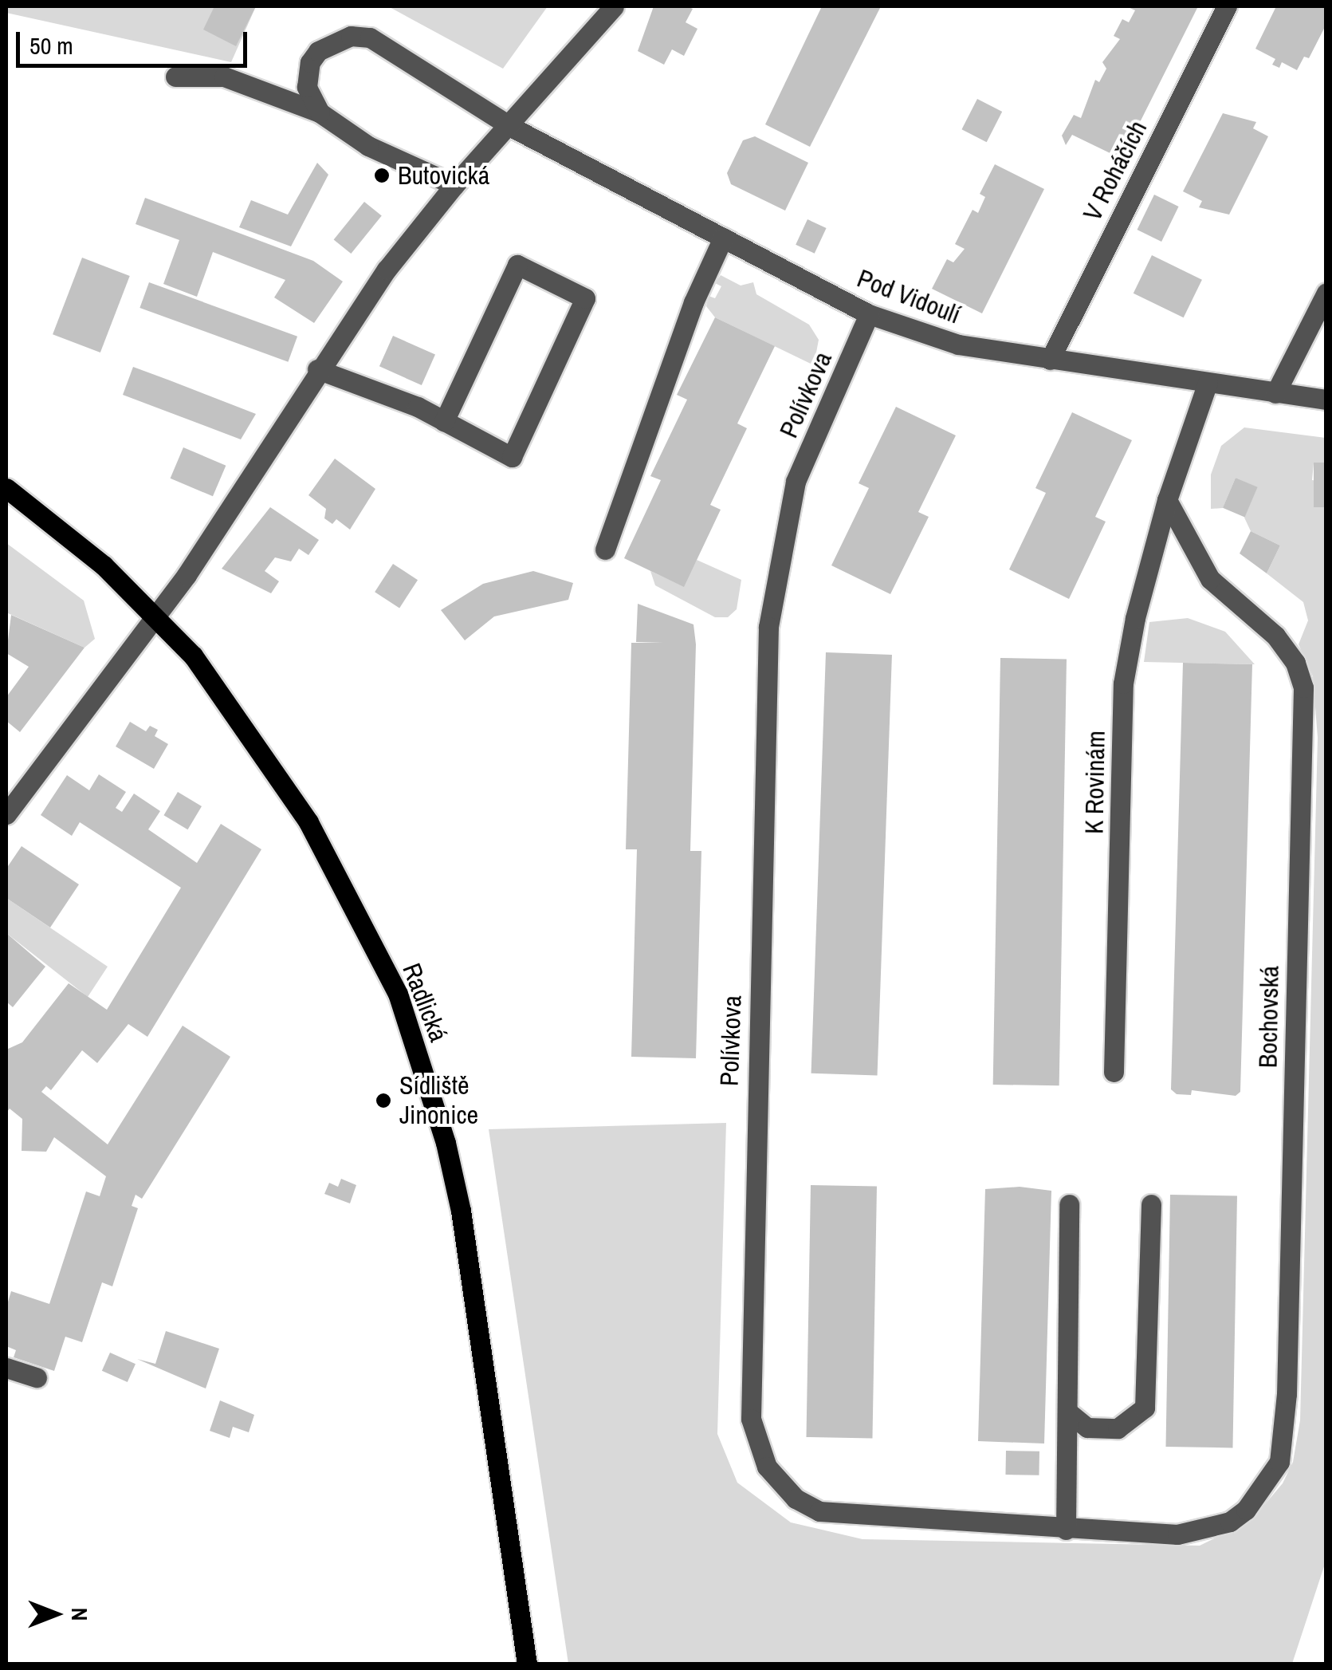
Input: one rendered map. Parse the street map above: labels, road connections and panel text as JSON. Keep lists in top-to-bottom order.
{
  "streets": {
    "main road": ["Radlická"],
    "street": [
      "V Roháčích",
      "Pod Vidoulí",
      "Polívkova",
      "K Rovinám",
      "Bochovská"
    ]
  },
  "crossings": [
    ["V Roháčích", "Pod Vidoulí"],
    ["Pod Vidoulí", "Polívkova"],
    ["Polívkova", "Bochovská"],
    ["K Rovinám", "Bochovská"]
  ],
  "places": ["Butovická", "Sídliště Jinonice"],
  "scale_bar": "50 m",
  "north": "right"
}
